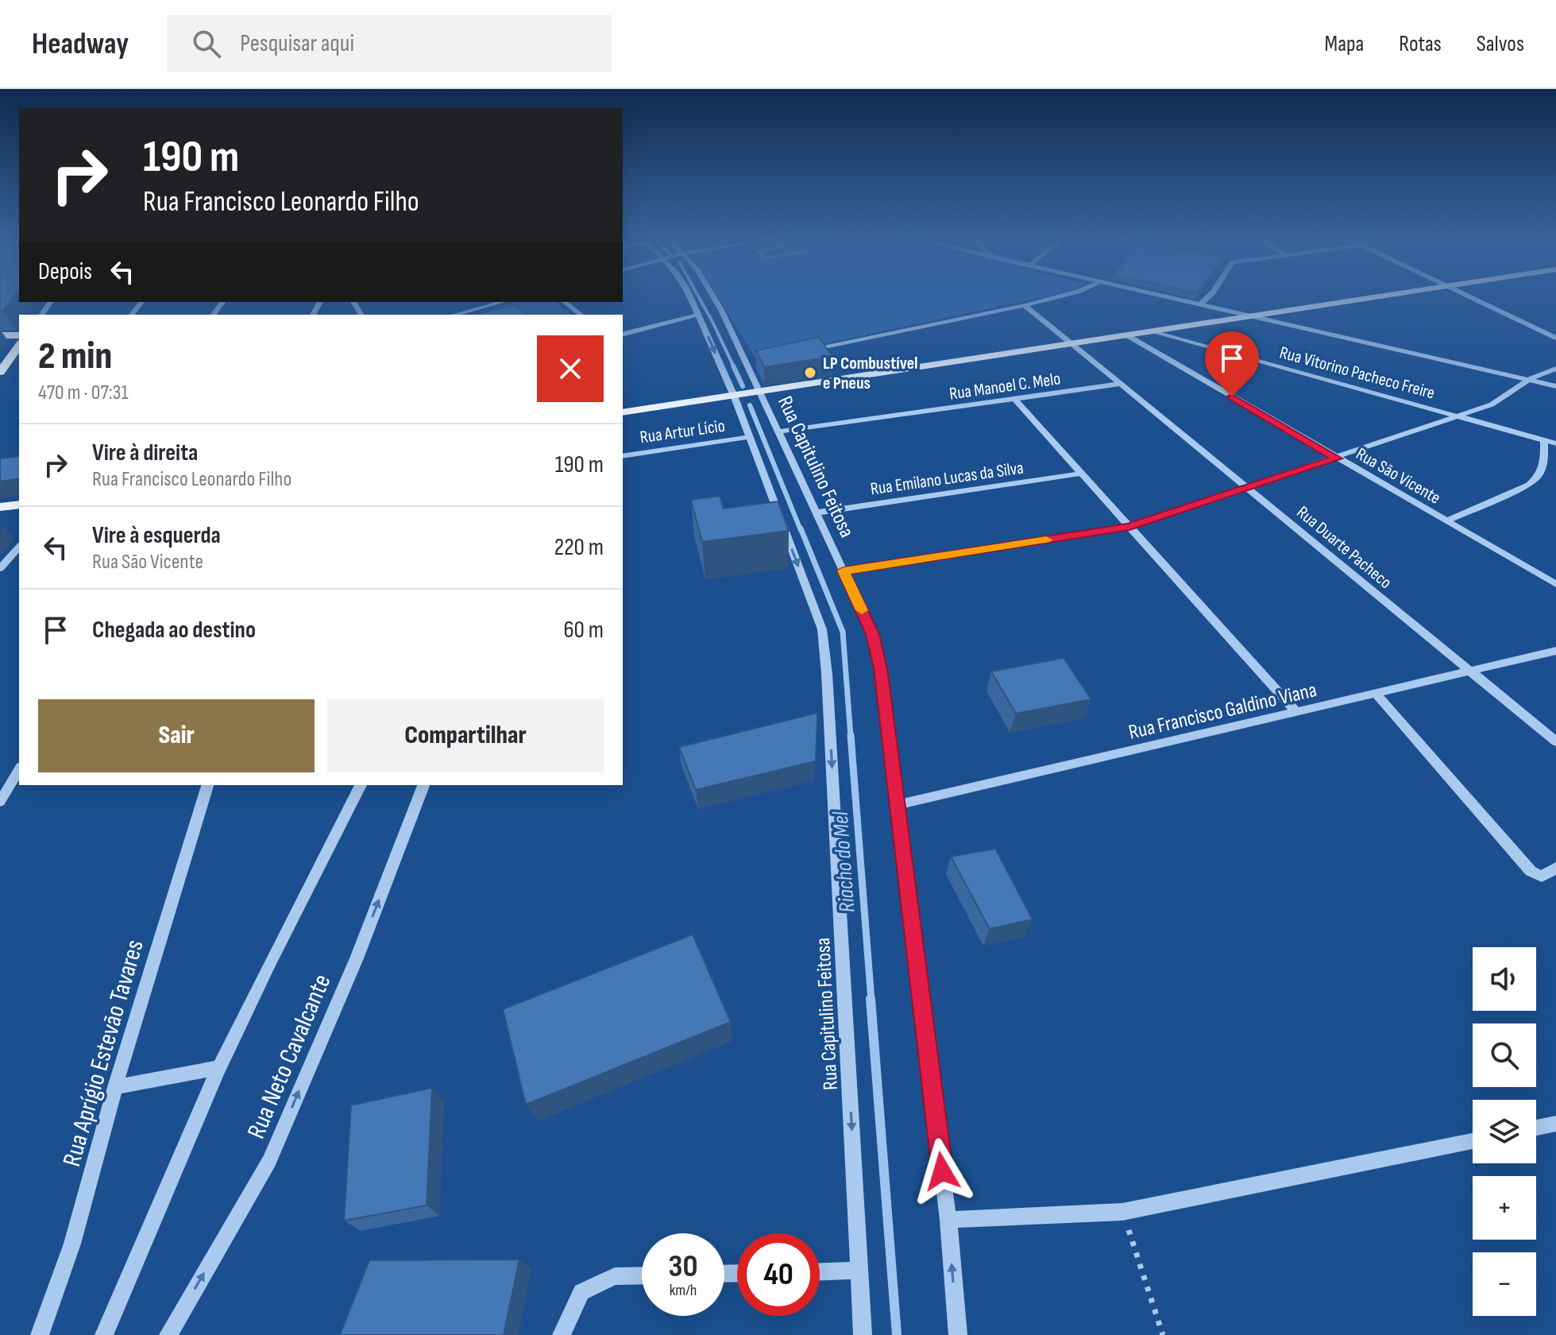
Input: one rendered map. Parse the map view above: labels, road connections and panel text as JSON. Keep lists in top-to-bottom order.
{
  "streets": {
    "street": [
      "Rua Vitorino Pacheco Freire",
      "Rua Manoel C. Melo",
      "Rua Artur Lício",
      "Rua Capitulino Feitosa",
      "Rua São Vicente",
      "Rua Emilano Lucas da Silva",
      "Rua Duarte Pacheco",
      "Rua Francisco Galdino Viana",
      "Rua Aprígio Estevão Tavares",
      "Rua Neto Cavalcante"
    ]
  },
  "crossings": [
    ["Rua Manoel C. Melo", "Rua Capitulino Feitosa"],
    ["Rua Manoel C. Melo", "Rua Duarte Pacheco"],
    ["Rua Artur Lício", "Rua Capitulino Feitosa"],
    ["Rua Capitulino Feitosa", "Rua Emilano Lucas da Silva"],
    ["Rua Capitulino Feitosa", "Rua Francisco Galdino Viana"],
    ["Rua Duarte Pacheco", "Rua Francisco Galdino Viana"]
  ],
  "water": ["Riacho do Mel"],
  "places": ["LP Combustível e Pneus"],
  "page": {
    "header": "Headway",
    "search": "Pesquisar aqui",
    "nav": ["Mapa", "Rotas", "Salvos"],
    "turn": ["190 m", "Rua Francisco Leonardo Filho"],
    "then": "Depois",
    "heading": ["2 min", "470 m · 07:31"],
    "list": [
      {
        "name": "Vire à direita",
        "note": "Rua Francisco Leonardo Filho",
        "value": "190 m"
      },
      {
        "name": "Vire à esquerda",
        "note": "Rua São Vicente",
        "value": "220 m"
      },
      {
        "name": "Chegada ao destino",
        "value": "60 m"
      }
    ],
    "buttons": ["Sair", "Compartilhar"],
    "map_buttons": ["+", "−"],
    "speed": "30 km/h",
    "limit": "40"
  }
}
